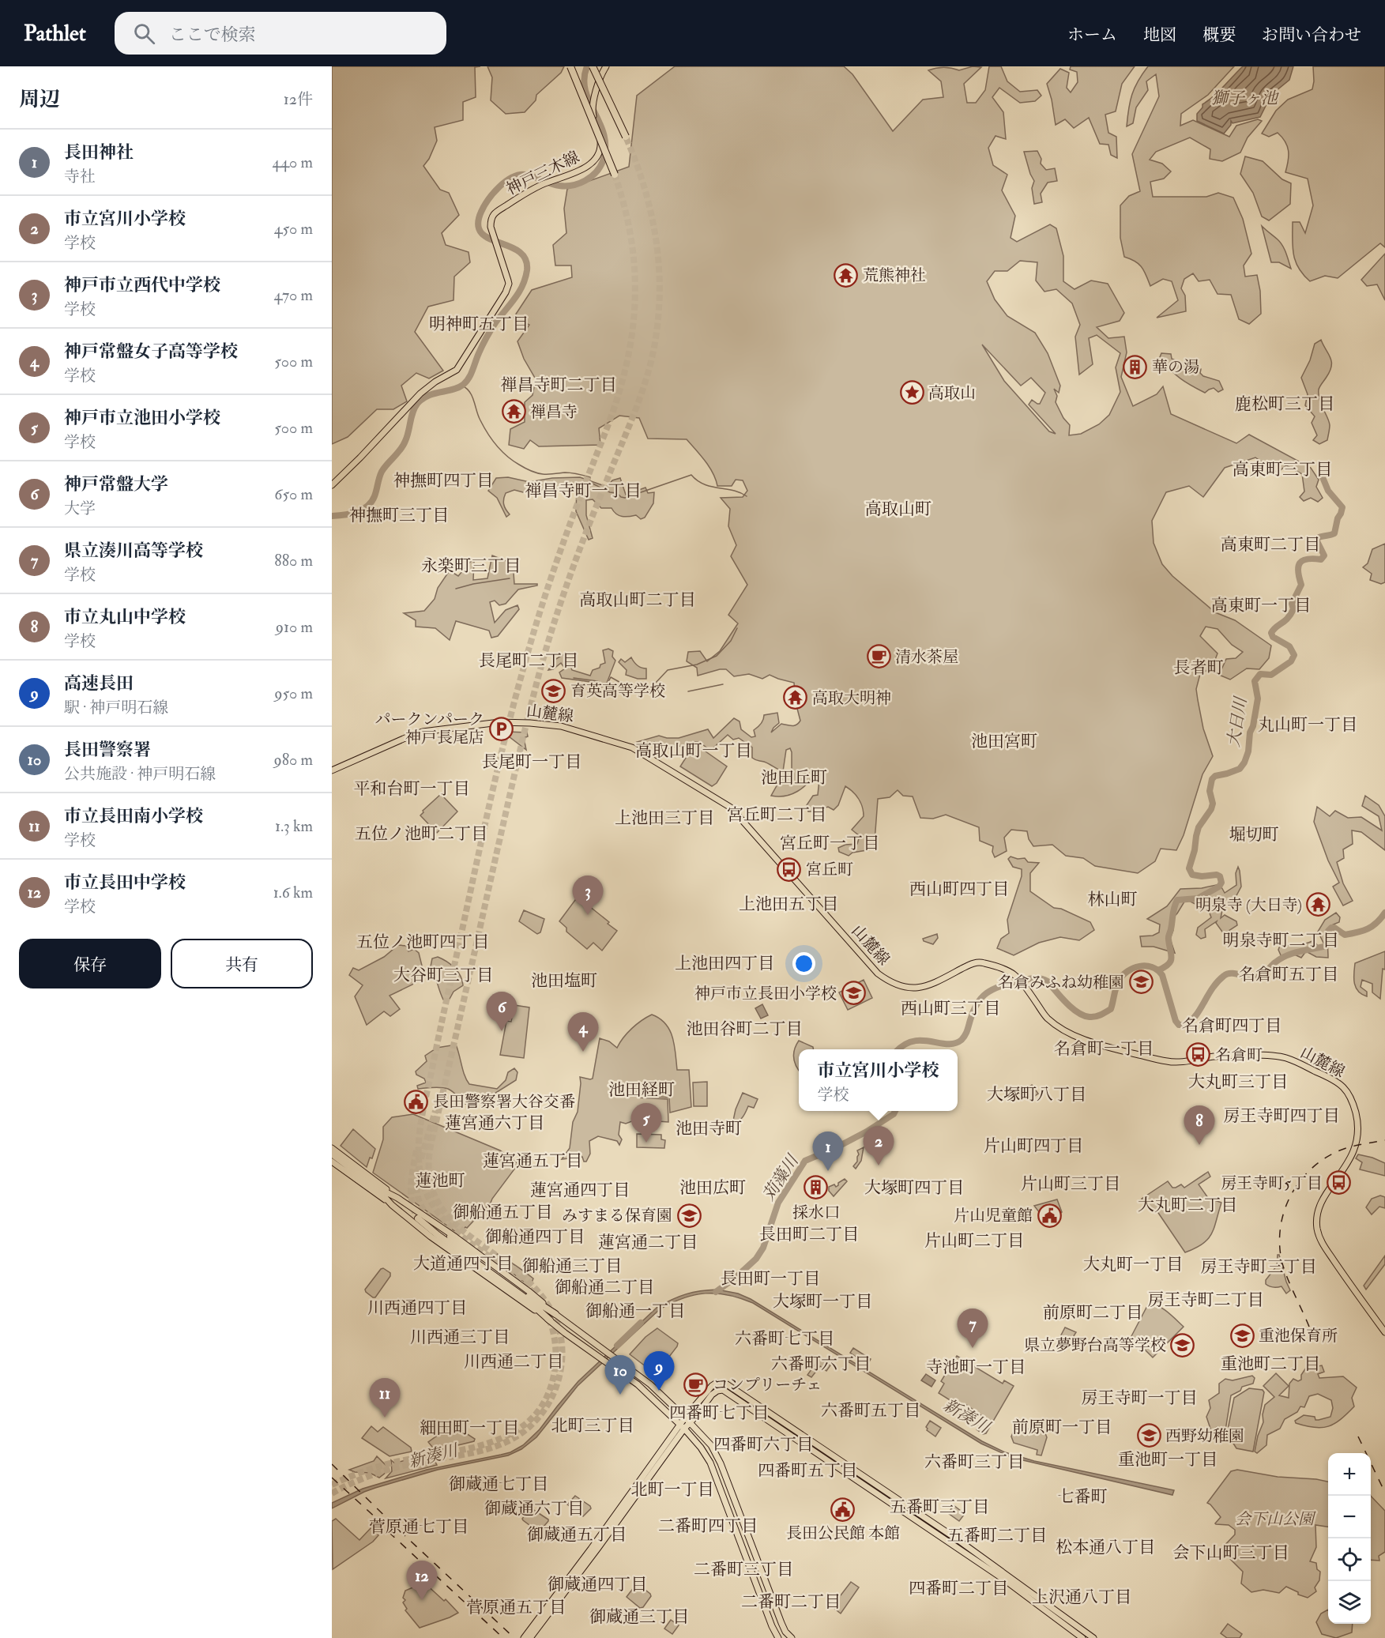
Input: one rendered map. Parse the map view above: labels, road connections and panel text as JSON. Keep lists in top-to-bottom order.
{
  "streets": {
    "main road": ["神戸三木線", "山麓線"]
  },
  "districts": [
    "明神町五丁目",
    "禅昌寺町二丁目",
    "鹿松町三丁目",
    "高東町三丁目",
    "神撫町四丁目",
    "禅昌寺町一丁目",
    "高取山町",
    "神撫町三丁目",
    "高東町二丁目",
    "永楽町三丁目",
    "高取山町二丁目",
    "高東町一丁目",
    "長尾町二丁目",
    "長者町",
    "丸山町一丁目",
    "池田宮町",
    "高取山町一丁目",
    "長尾町一丁目",
    "池田丘町",
    "平和台町一丁目",
    "宮丘町二丁目",
    "上池田三丁目",
    "五位ノ池町二丁目",
    "堀切町",
    "宮丘町一丁目",
    "西山町四丁目",
    "林山町",
    "上池田五丁目",
    "明泉寺町二丁目",
    "五位ノ池町四丁目",
    "上池田四丁目",
    "名倉町五丁目",
    "大谷町三丁目",
    "池田塩町",
    "西山町三丁目",
    "名倉町四丁目",
    "池田谷町二丁目",
    "名倉町一丁目",
    "大丸町三丁目",
    "池田経町",
    "大塚町八丁目",
    "房王寺町四丁目",
    "蓮宮通六丁目",
    "池田寺町",
    "片山町四丁目",
    "蓮宮通五丁目",
    "蓮池町",
    "片山町三丁目",
    "池田広町",
    "大塚町四丁目",
    "蓮宮通四丁目",
    "大丸町二丁目",
    "御船通五丁目",
    "長田町二丁目",
    "御船通四丁目",
    "片山町二丁目",
    "蓮宮通二丁目",
    "大道通四丁目",
    "大丸町一丁目",
    "御船通三丁目",
    "房王寺町三丁目",
    "長田町一丁目",
    "御船通二丁目",
    "房王寺町二丁目",
    "大塚町一丁目",
    "川西通四丁目",
    "御船通一丁目",
    "前原町二丁目",
    "川西通三丁目",
    "六番町七丁目",
    "川西通二丁目",
    "六番町六丁目",
    "重池町二丁目",
    "寺池町一丁目",
    "房王寺町一丁目",
    "六番町五丁目",
    "四番町七丁目",
    "北町三丁目",
    "前原町一丁目",
    "細田町一丁目",
    "四番町六丁目",
    "重池町一丁目",
    "六番町三丁目",
    "四番町五丁目",
    "御蔵通七丁目",
    "北町一丁目",
    "七番町",
    "五番町三丁目",
    "御蔵通六丁目",
    "二番町四丁目",
    "菅原通七丁目",
    "御蔵通五丁目",
    "五番町二丁目",
    "松本通八丁目",
    "会下山町三丁目",
    "二番町三丁目",
    "御蔵通四丁目",
    "四番町二丁目",
    "上沢通八丁目",
    "二番町二丁目",
    "菅原通五丁目",
    "御蔵通三丁目"
  ],
  "water": [
    "獅子ヶ池",
    "大日川",
    "苅藻川",
    "新湊川"
  ],
  "parks": ["会下山公園"],
  "places": {
    "temple": [
      "荒熊神社",
      "禅昌寺",
      "高取大明神",
      "明泉寺 (大日寺)"
    ],
    "building": ["華の湯", "採水口"],
    "place": ["高取山"],
    "cafe": ["清水茶屋", "コンプリーチェ"],
    "school or university": [
      "育英高等学校",
      "名倉みふね幼稚園",
      "神戸市立長田小学校",
      "みすまる保育園",
      "重池保育所",
      "県立夢野台高等学校",
      "西野幼稚園"
    ],
    "parking": ["パークンパーク 神戸長尾店"],
    "bus stop": ["宮丘町", "名倉町", "房王寺町5丁目"],
    "public building": ["長田警察署大谷交番", "片山児童館", "長田公民館 本館"]
  },
  "page": {
    "header": "Pathlet",
    "search": "ここで検索",
    "nav": [
      "ホーム",
      "地図",
      "概要",
      "お問い合わせ"
    ],
    "heading": ["周辺", "12件"],
    "list": [
      {
        "mark": "1",
        "name": "長田神社",
        "note": "寺社",
        "value": "440 m"
      },
      {
        "mark": "2",
        "name": "市立宮川小学校",
        "note": "学校",
        "value": "450 m"
      },
      {
        "mark": "3",
        "name": "神戸市立西代中学校",
        "note": "学校",
        "value": "470 m"
      },
      {
        "mark": "4",
        "name": "神戸常盤女子高等学校",
        "note": "学校",
        "value": "500 m"
      },
      {
        "mark": "5",
        "name": "神戸市立池田小学校",
        "note": "学校",
        "value": "500 m"
      },
      {
        "mark": "6",
        "name": "神戸常盤大学",
        "note": "大学",
        "value": "650 m"
      },
      {
        "mark": "7",
        "name": "県立湊川高等学校",
        "note": "学校",
        "value": "880 m"
      },
      {
        "mark": "8",
        "name": "市立丸山中学校",
        "note": "学校",
        "value": "910 m"
      },
      {
        "mark": "9",
        "name": "高速長田",
        "note": "駅 · 神戸明石線",
        "value": "950 m"
      },
      {
        "mark": "10",
        "name": "長田警察署",
        "note": "公共施設 · 神戸明石線",
        "value": "980 m"
      },
      {
        "mark": "11",
        "name": "市立長田南小学校",
        "note": "学校",
        "value": "1.3 km"
      },
      {
        "mark": "12",
        "name": "市立長田中学校",
        "note": "学校",
        "value": "1.6 km"
      }
    ],
    "pins": [
      "3",
      "6",
      "4",
      "5",
      "8",
      "2",
      "1",
      "7",
      "9",
      "10",
      "11",
      "12"
    ],
    "buttons": ["保存", "共有"],
    "popup": ["市立宮川小学校", "学校"],
    "map_buttons": ["+", "−"]
  }
}
